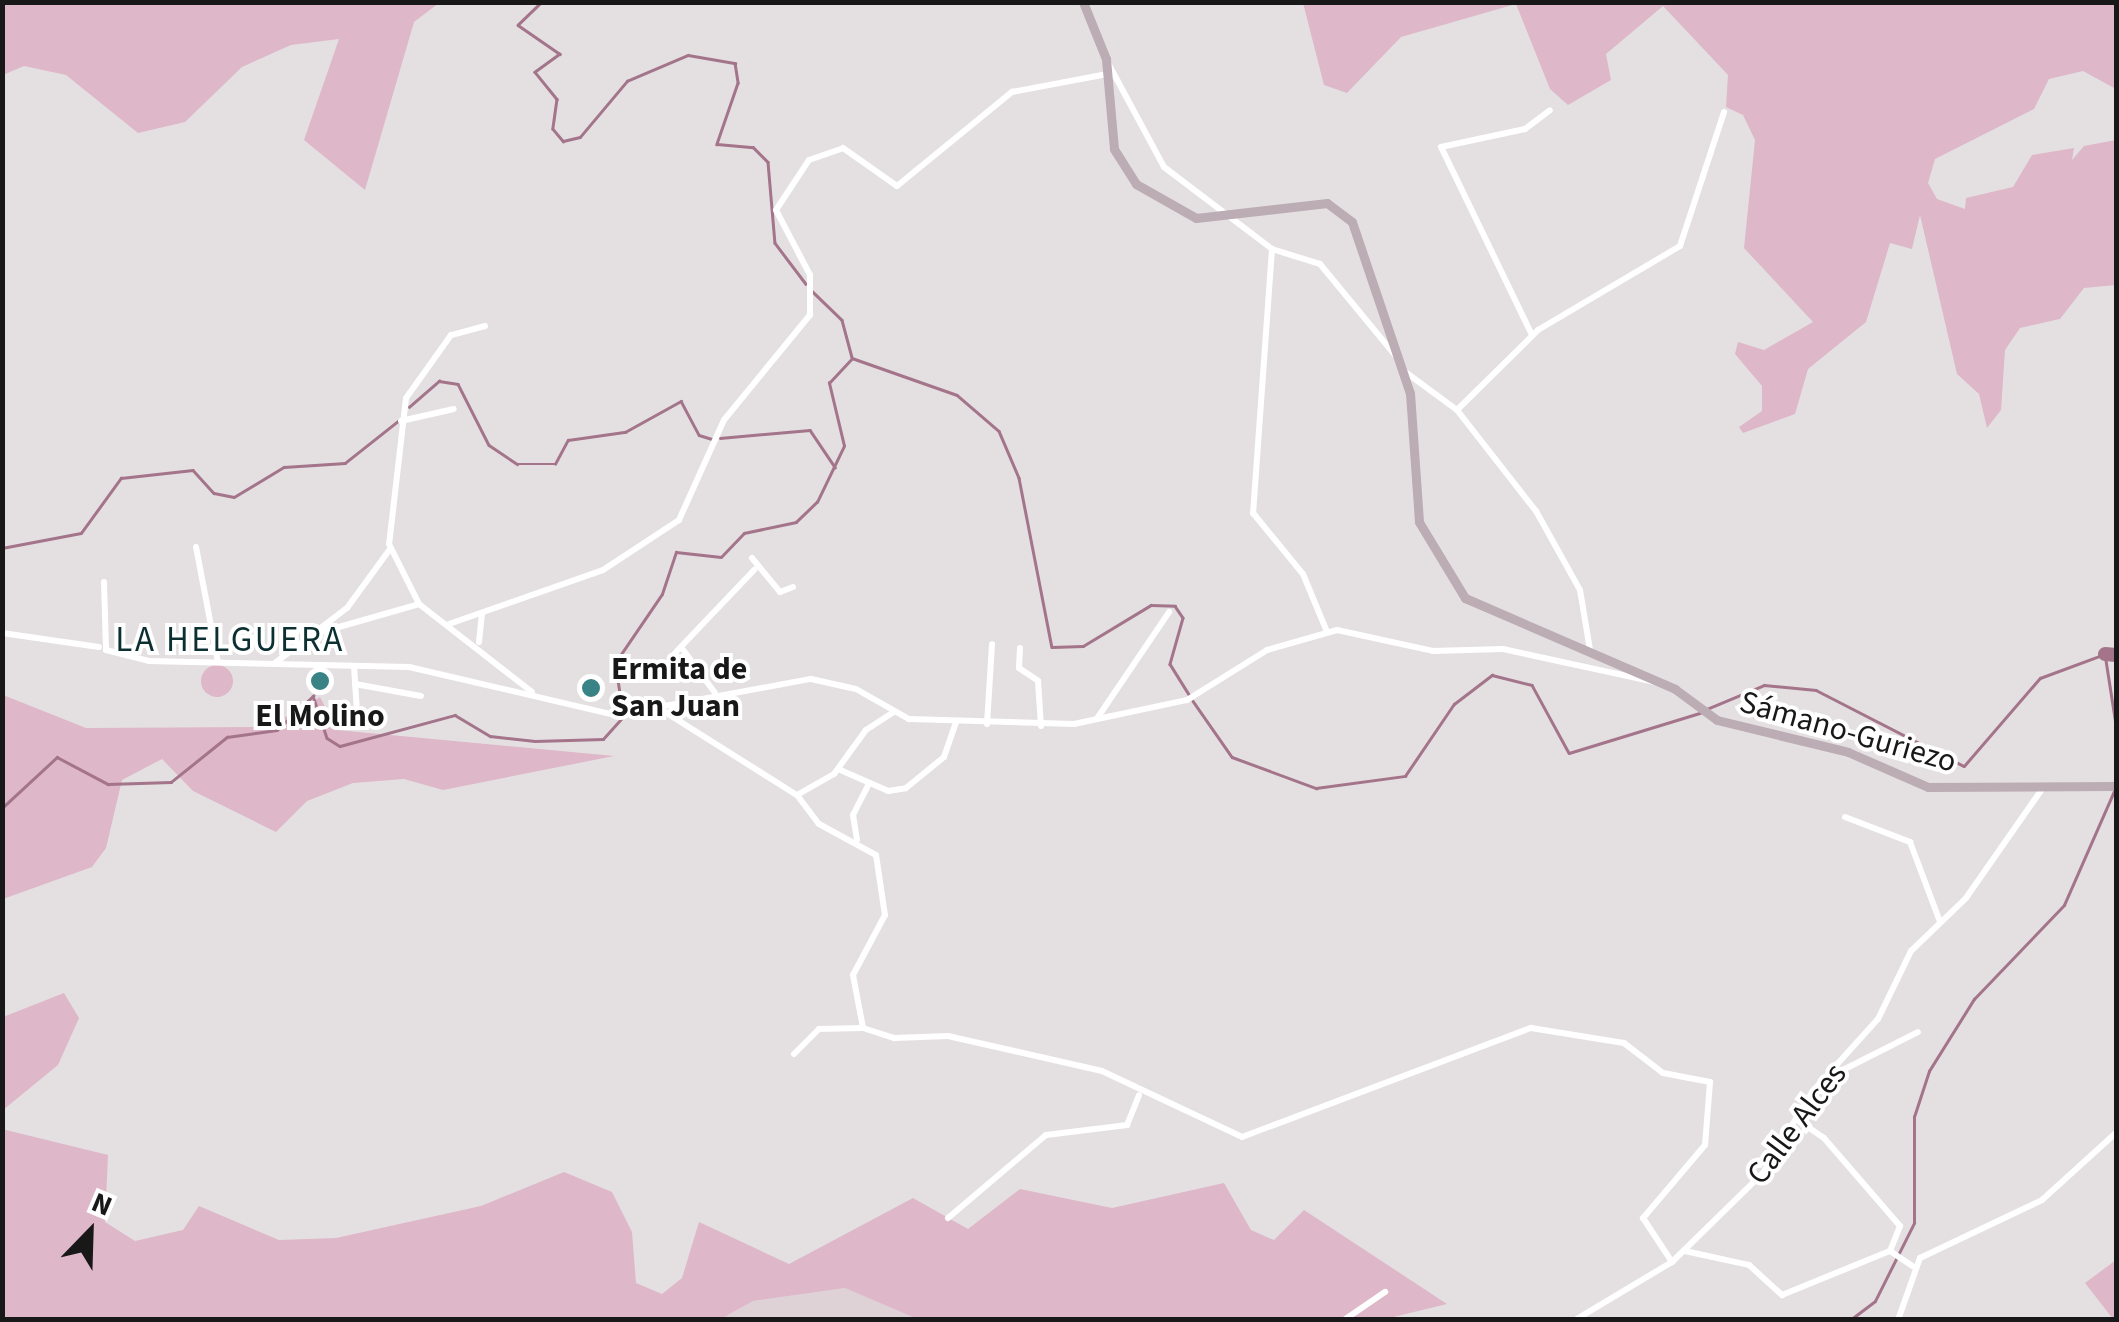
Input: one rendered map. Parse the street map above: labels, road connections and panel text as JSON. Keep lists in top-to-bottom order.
{
  "streets": {
    "street": ["Sámano-Guriezo", "Calle Alces"]
  },
  "crossings": [
    ["Sámano-Guriezo", "Calle Alces"]
  ],
  "districts": ["LA HELGUERA"],
  "places": ["El Molino", "Ermita de San Juan"],
  "north": "top right"
}
